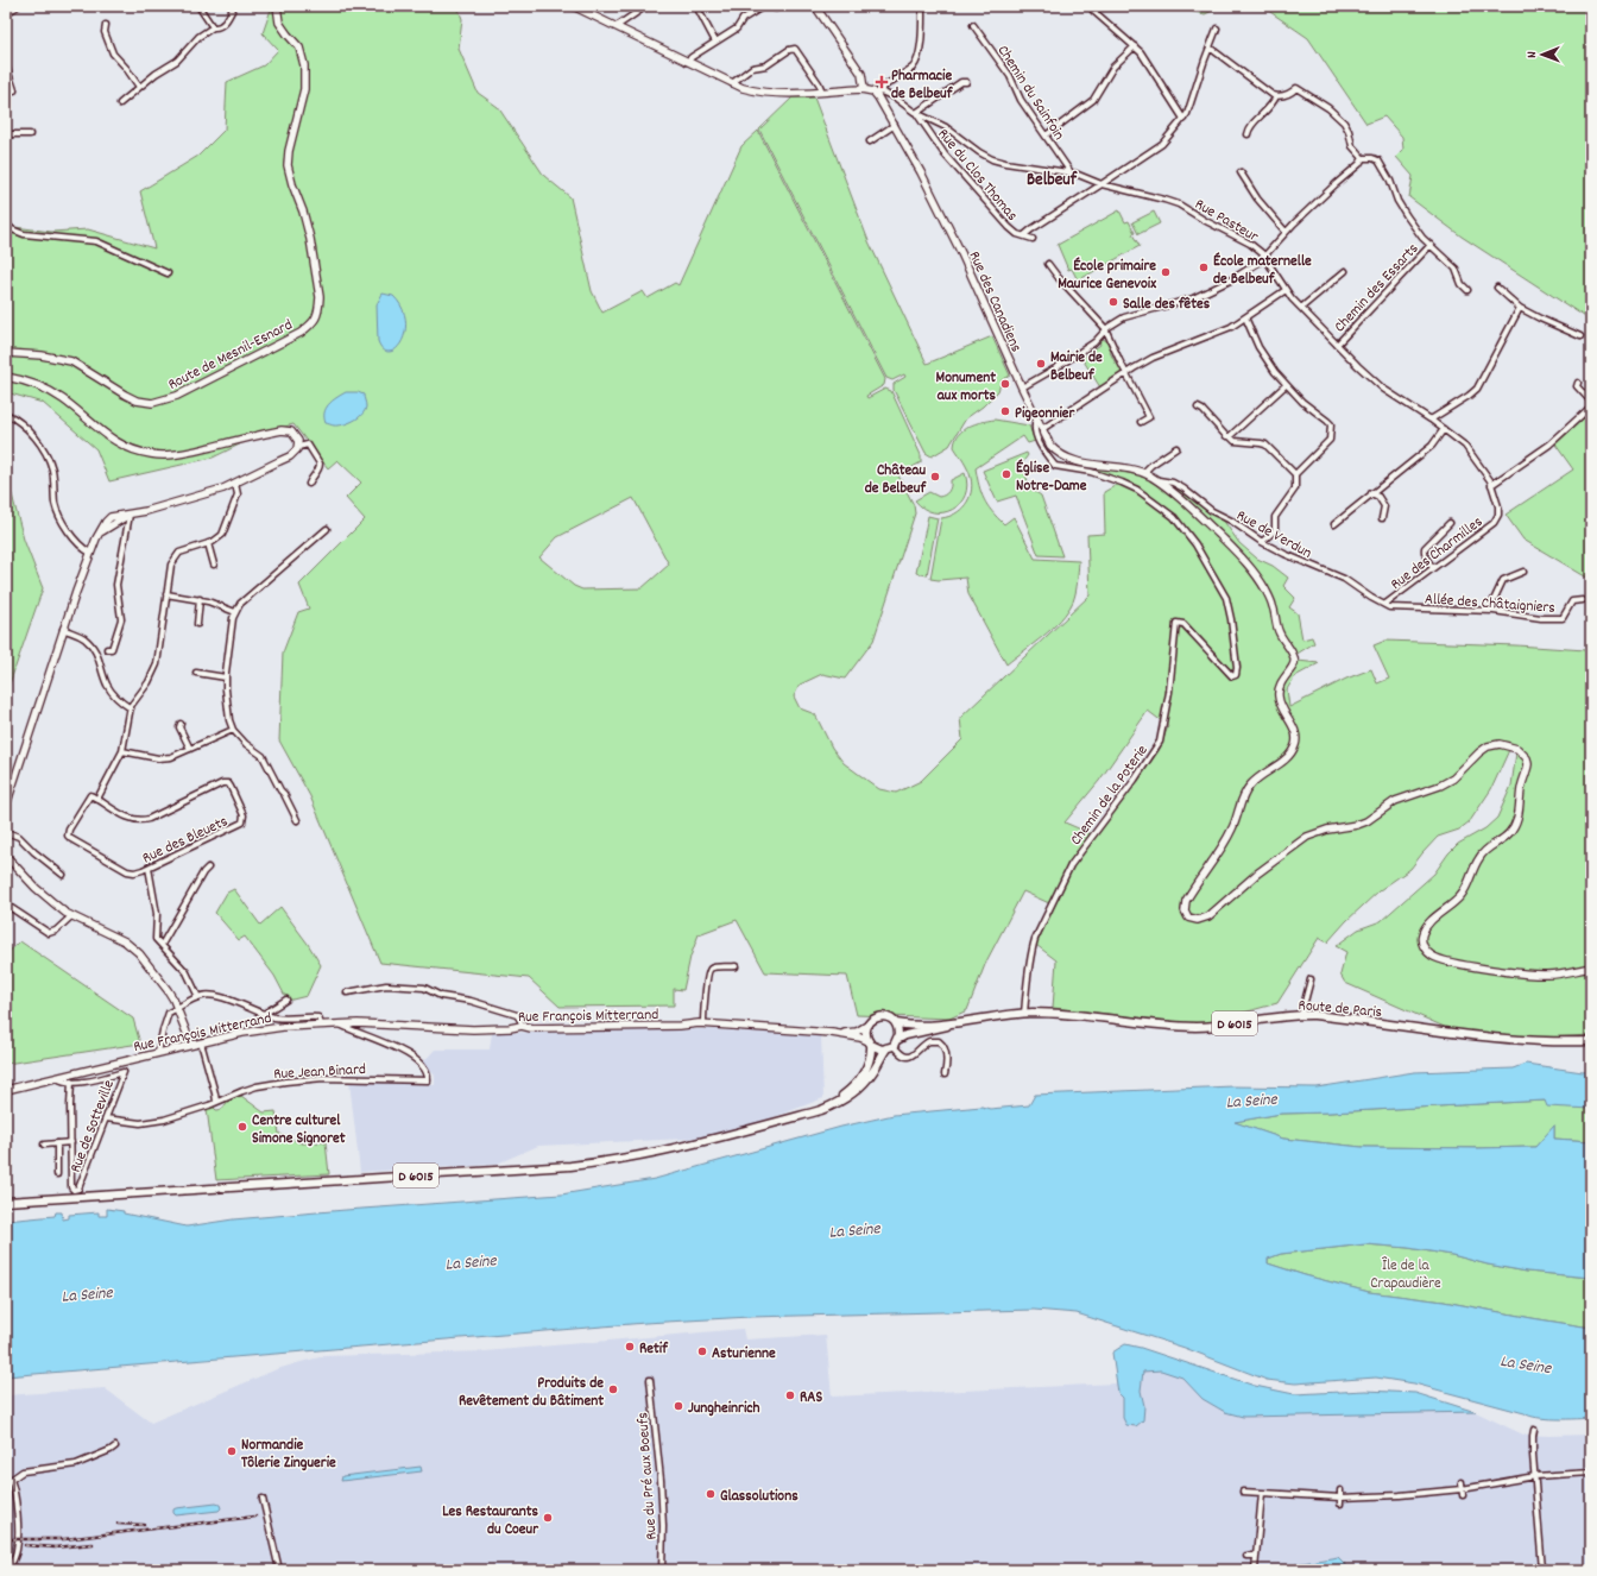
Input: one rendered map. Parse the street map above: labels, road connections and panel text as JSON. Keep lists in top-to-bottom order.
{
  "streets": {
    "main road": ["Route de Paris", "D 6015"],
    "street": [
      "Chemin du Sainfoin",
      "Rue du Clos Thomas",
      "Rue Pasteur",
      "Chemin des Essarts",
      "Rue des Canadiens",
      "Route de Mesnil-Esnard",
      "Rue de Verdun",
      "Rue des Charmilles",
      "Allée des Châtaigniers",
      "Chemin de la Poterie",
      "Rue des Bleuets",
      "Rue François Mitterrand",
      "Rue Jean Binard",
      "Rue de Sotteville",
      "Rue du Pré aux Boeufs"
    ]
  },
  "crossings": [
    ["Chemin du Sainfoin", "Rue Pasteur"],
    ["Rue du Clos Thomas", "Rue Pasteur"],
    ["Rue Pasteur", "Chemin des Essarts"],
    ["Rue Pasteur", "Rue des Canadiens"],
    ["Rue Pasteur", "Rue des Charmilles"],
    ["Rue des Canadiens", "Chemin de la Poterie"],
    ["Rue de Verdun", "Rue des Charmilles"],
    ["Rue de Verdun", "Allée des Châtaigniers"],
    ["Rue des Charmilles", "Allée des Châtaigniers"],
    ["Chemin de la Poterie", "Route de Paris"],
    ["Route de Paris", "D 6015"],
    ["Rue François Mitterrand", "Rue Jean Binard"],
    ["Rue Jean Binard", "Rue de Sotteville"]
  ],
  "districts": ["Belbeuf"],
  "water": ["La Seine"],
  "parks": ["Île de la Crapaudière"],
  "places": {
    "health": ["Pharmacie de Belbeuf"],
    "other": [
      "École maternelle de Belbeuf",
      "École primaire Maurice Genevoix",
      "Salle des fêtes",
      "Mairie de Belbeuf",
      "Monument aux morts",
      "Pigeonnier",
      "Église Notre-Dame",
      "Château de Belbeuf",
      "Centre culturel Simone Signoret",
      "Retif",
      "Asturienne",
      "Produits de Revêtement du Bâtiment",
      "RAS",
      "Jungheinrich",
      "Normandie Tôlerie Zinguerie",
      "Glassolutions",
      "Les Restaurants du Coeur"
    ]
  },
  "north": "left"
}
